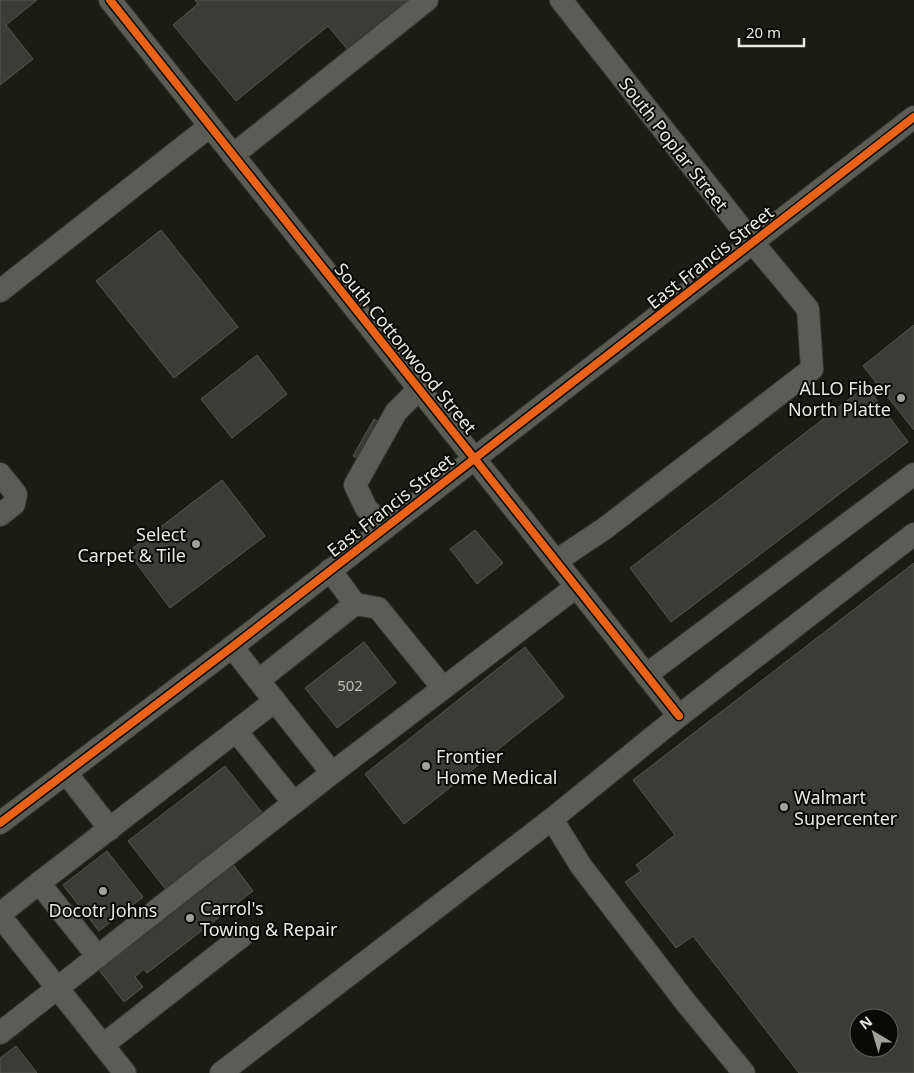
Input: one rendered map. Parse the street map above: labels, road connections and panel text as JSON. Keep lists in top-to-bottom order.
{
  "streets": {
    "street": ["South Poplar Street", "East Francis Street", "South Cottonwood Street"]
  },
  "crossings": [
    ["South Poplar Street", "East Francis Street"],
    ["South Poplar Street", "South Cottonwood Street"],
    ["East Francis Street", "South Cottonwood Street"]
  ],
  "places": [
    "ALLO Fiber North Platte",
    "Select Carpet & Tile",
    "Frontier Home Medical",
    "Walmart Supercenter",
    "Docotr Johns",
    "Carrol's Towing & Repair"
  ],
  "house_numbers": ["502"],
  "scale_bar": "20 m",
  "north": "top left"
}
